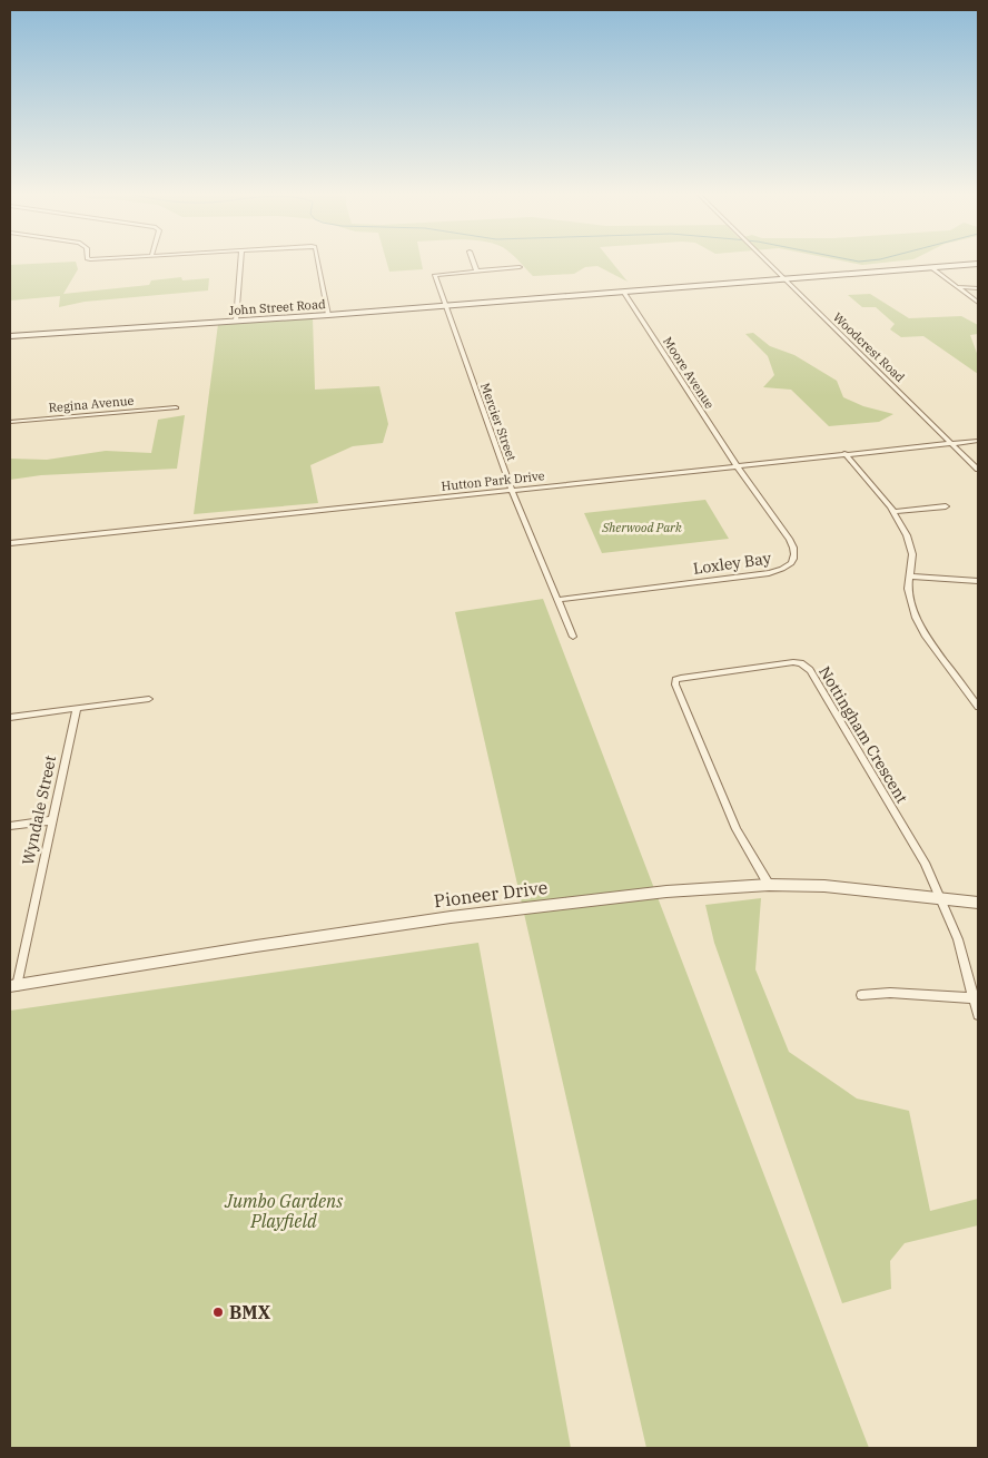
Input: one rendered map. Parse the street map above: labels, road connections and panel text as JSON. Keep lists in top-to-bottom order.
{
  "streets": {
    "main road": ["John Street Road"],
    "street": [
      "Woodcrest Road",
      "Moore Avenue",
      "Regina Avenue",
      "Mercier Street",
      "Hutton Park Drive",
      "Loxley Bay",
      "Nottingham Crescent",
      "Wyndale Street",
      "Pioneer Drive"
    ]
  },
  "crossings": [
    ["John Street Road", "Woodcrest Road"],
    ["John Street Road", "Moore Avenue"],
    ["John Street Road", "Mercier Street"],
    ["Woodcrest Road", "Hutton Park Drive"],
    ["Moore Avenue", "Hutton Park Drive"],
    ["Moore Avenue", "Loxley Bay"],
    ["Mercier Street", "Hutton Park Drive"],
    ["Mercier Street", "Loxley Bay"],
    ["Hutton Park Drive", "Loxley Bay"],
    ["Nottingham Crescent", "Pioneer Drive"],
    ["Wyndale Street", "Pioneer Drive"]
  ],
  "parks": ["Sherwood Park", "Jumbo Gardens Playfield"],
  "places": ["BMX"]
}
